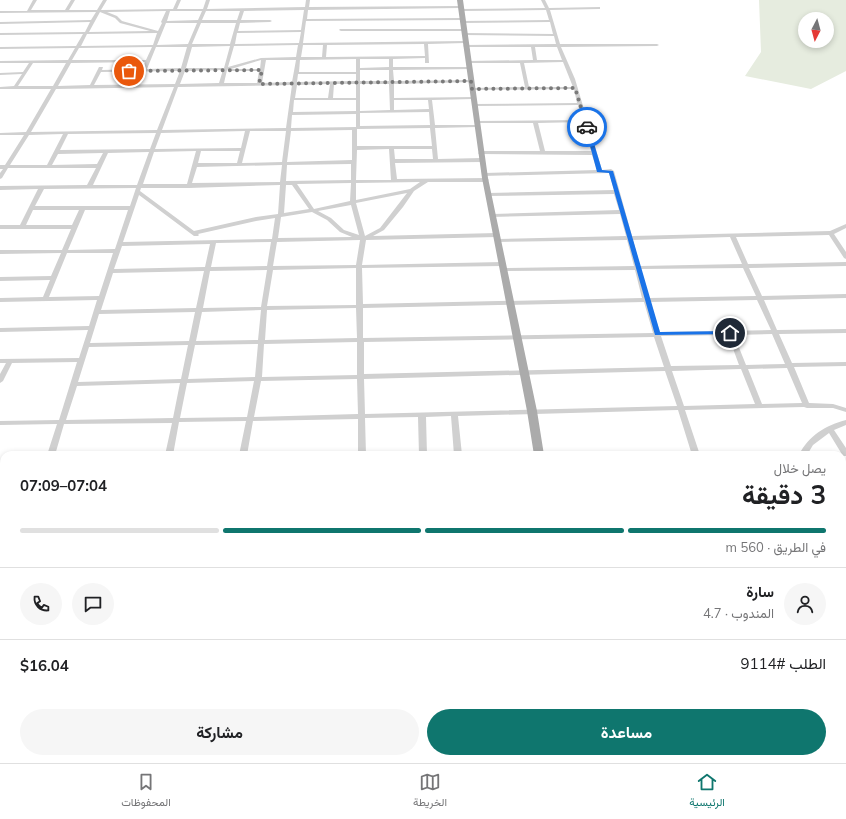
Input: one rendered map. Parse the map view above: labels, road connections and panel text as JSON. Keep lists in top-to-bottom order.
{
  "north": "bottom",
  "page": {
    "heading": ["3 دقيقة", "يصل خلال", "07:04–07:09"],
    "panel": [
      "سارة",
      "المندوب · 4.7",
      "الطلب #9114",
      "$16.04"
    ],
    "bar": "في الطريق · 560 m",
    "buttons": ["مساعدة", "مشاركة"],
    "tabs": ["الرئيسية", "الخريطة", "المحفوظات"]
  }
}
